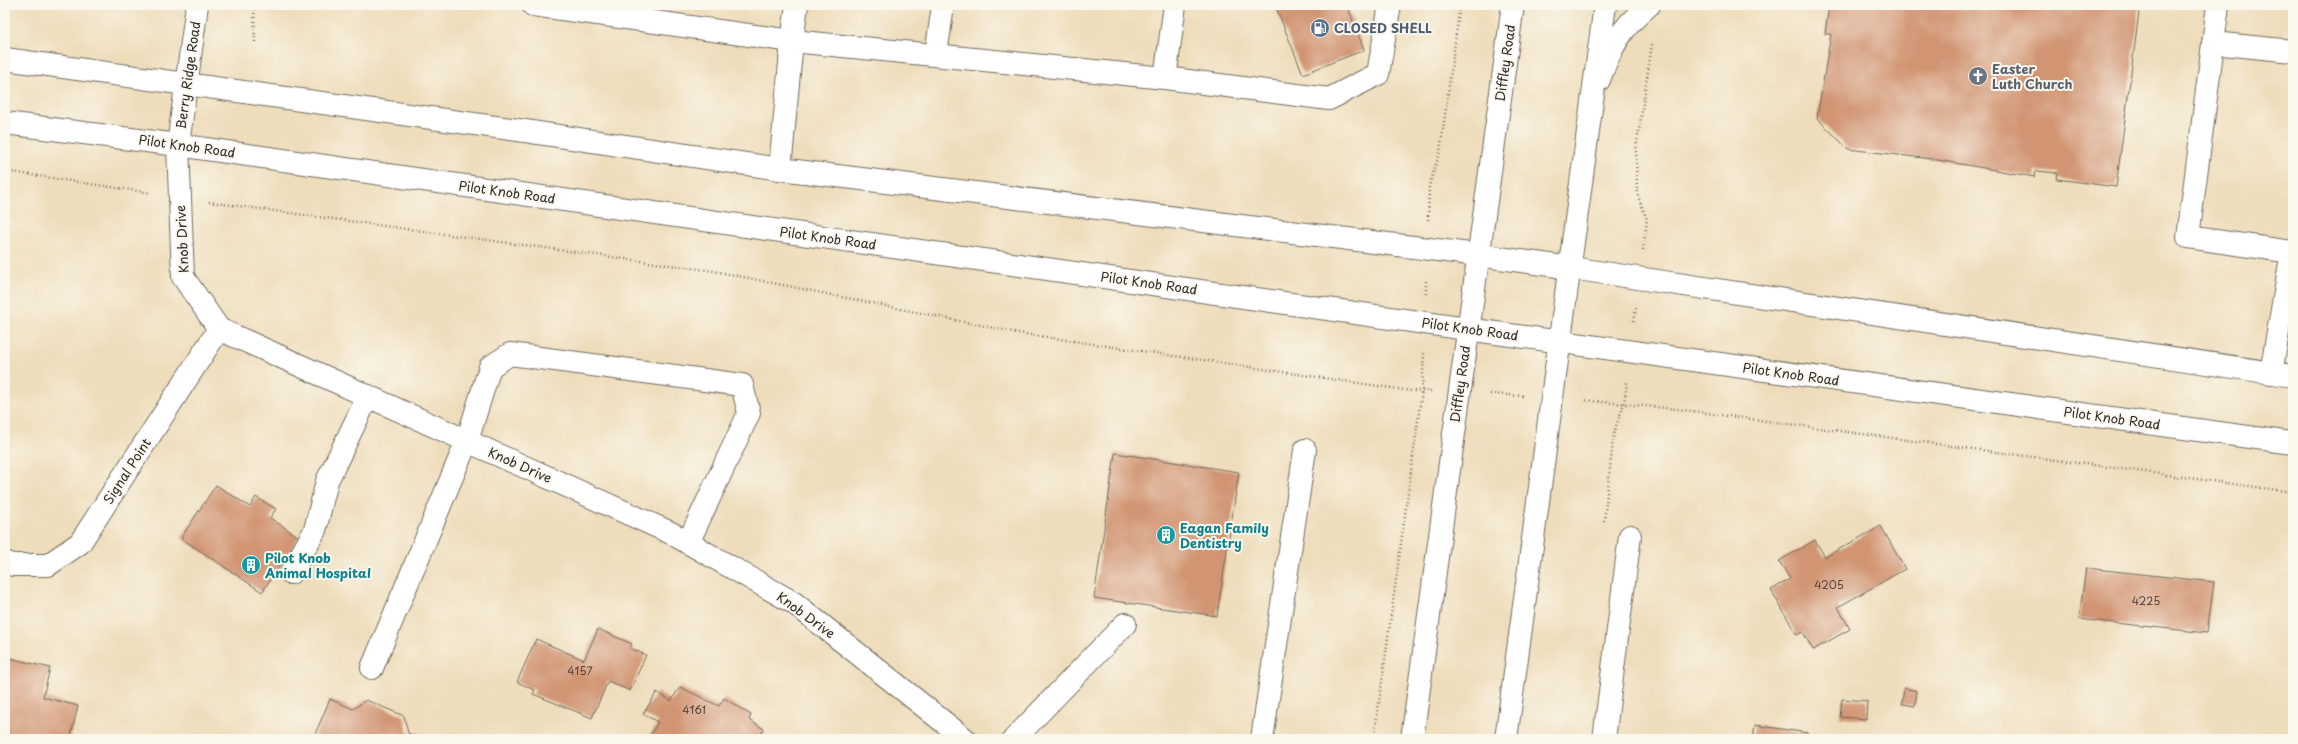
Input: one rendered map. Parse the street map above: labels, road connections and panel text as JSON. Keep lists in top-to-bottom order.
{
  "streets": {
    "main road": [
      "Diffley Road",
      "Berry Ridge Road",
      "Pilot Knob Road",
      "Knob Drive",
      "Signal Point"
    ]
  },
  "crossings": [
    ["Diffley Road", "Pilot Knob Road"],
    ["Berry Ridge Road", "Pilot Knob Road"],
    ["Berry Ridge Road", "Knob Drive"],
    ["Pilot Knob Road", "Knob Drive"],
    ["Knob Drive", "Signal Point"]
  ],
  "places": {
    "fuel station": ["CLOSED SHELL"],
    "church": ["Easter Luth Church"],
    "building": ["Eagan Family Dentistry", "Pilot Knob Animal Hospital"]
  },
  "house_numbers": [
    "4205",
    "4225",
    "4157",
    "4161"
  ]
}
